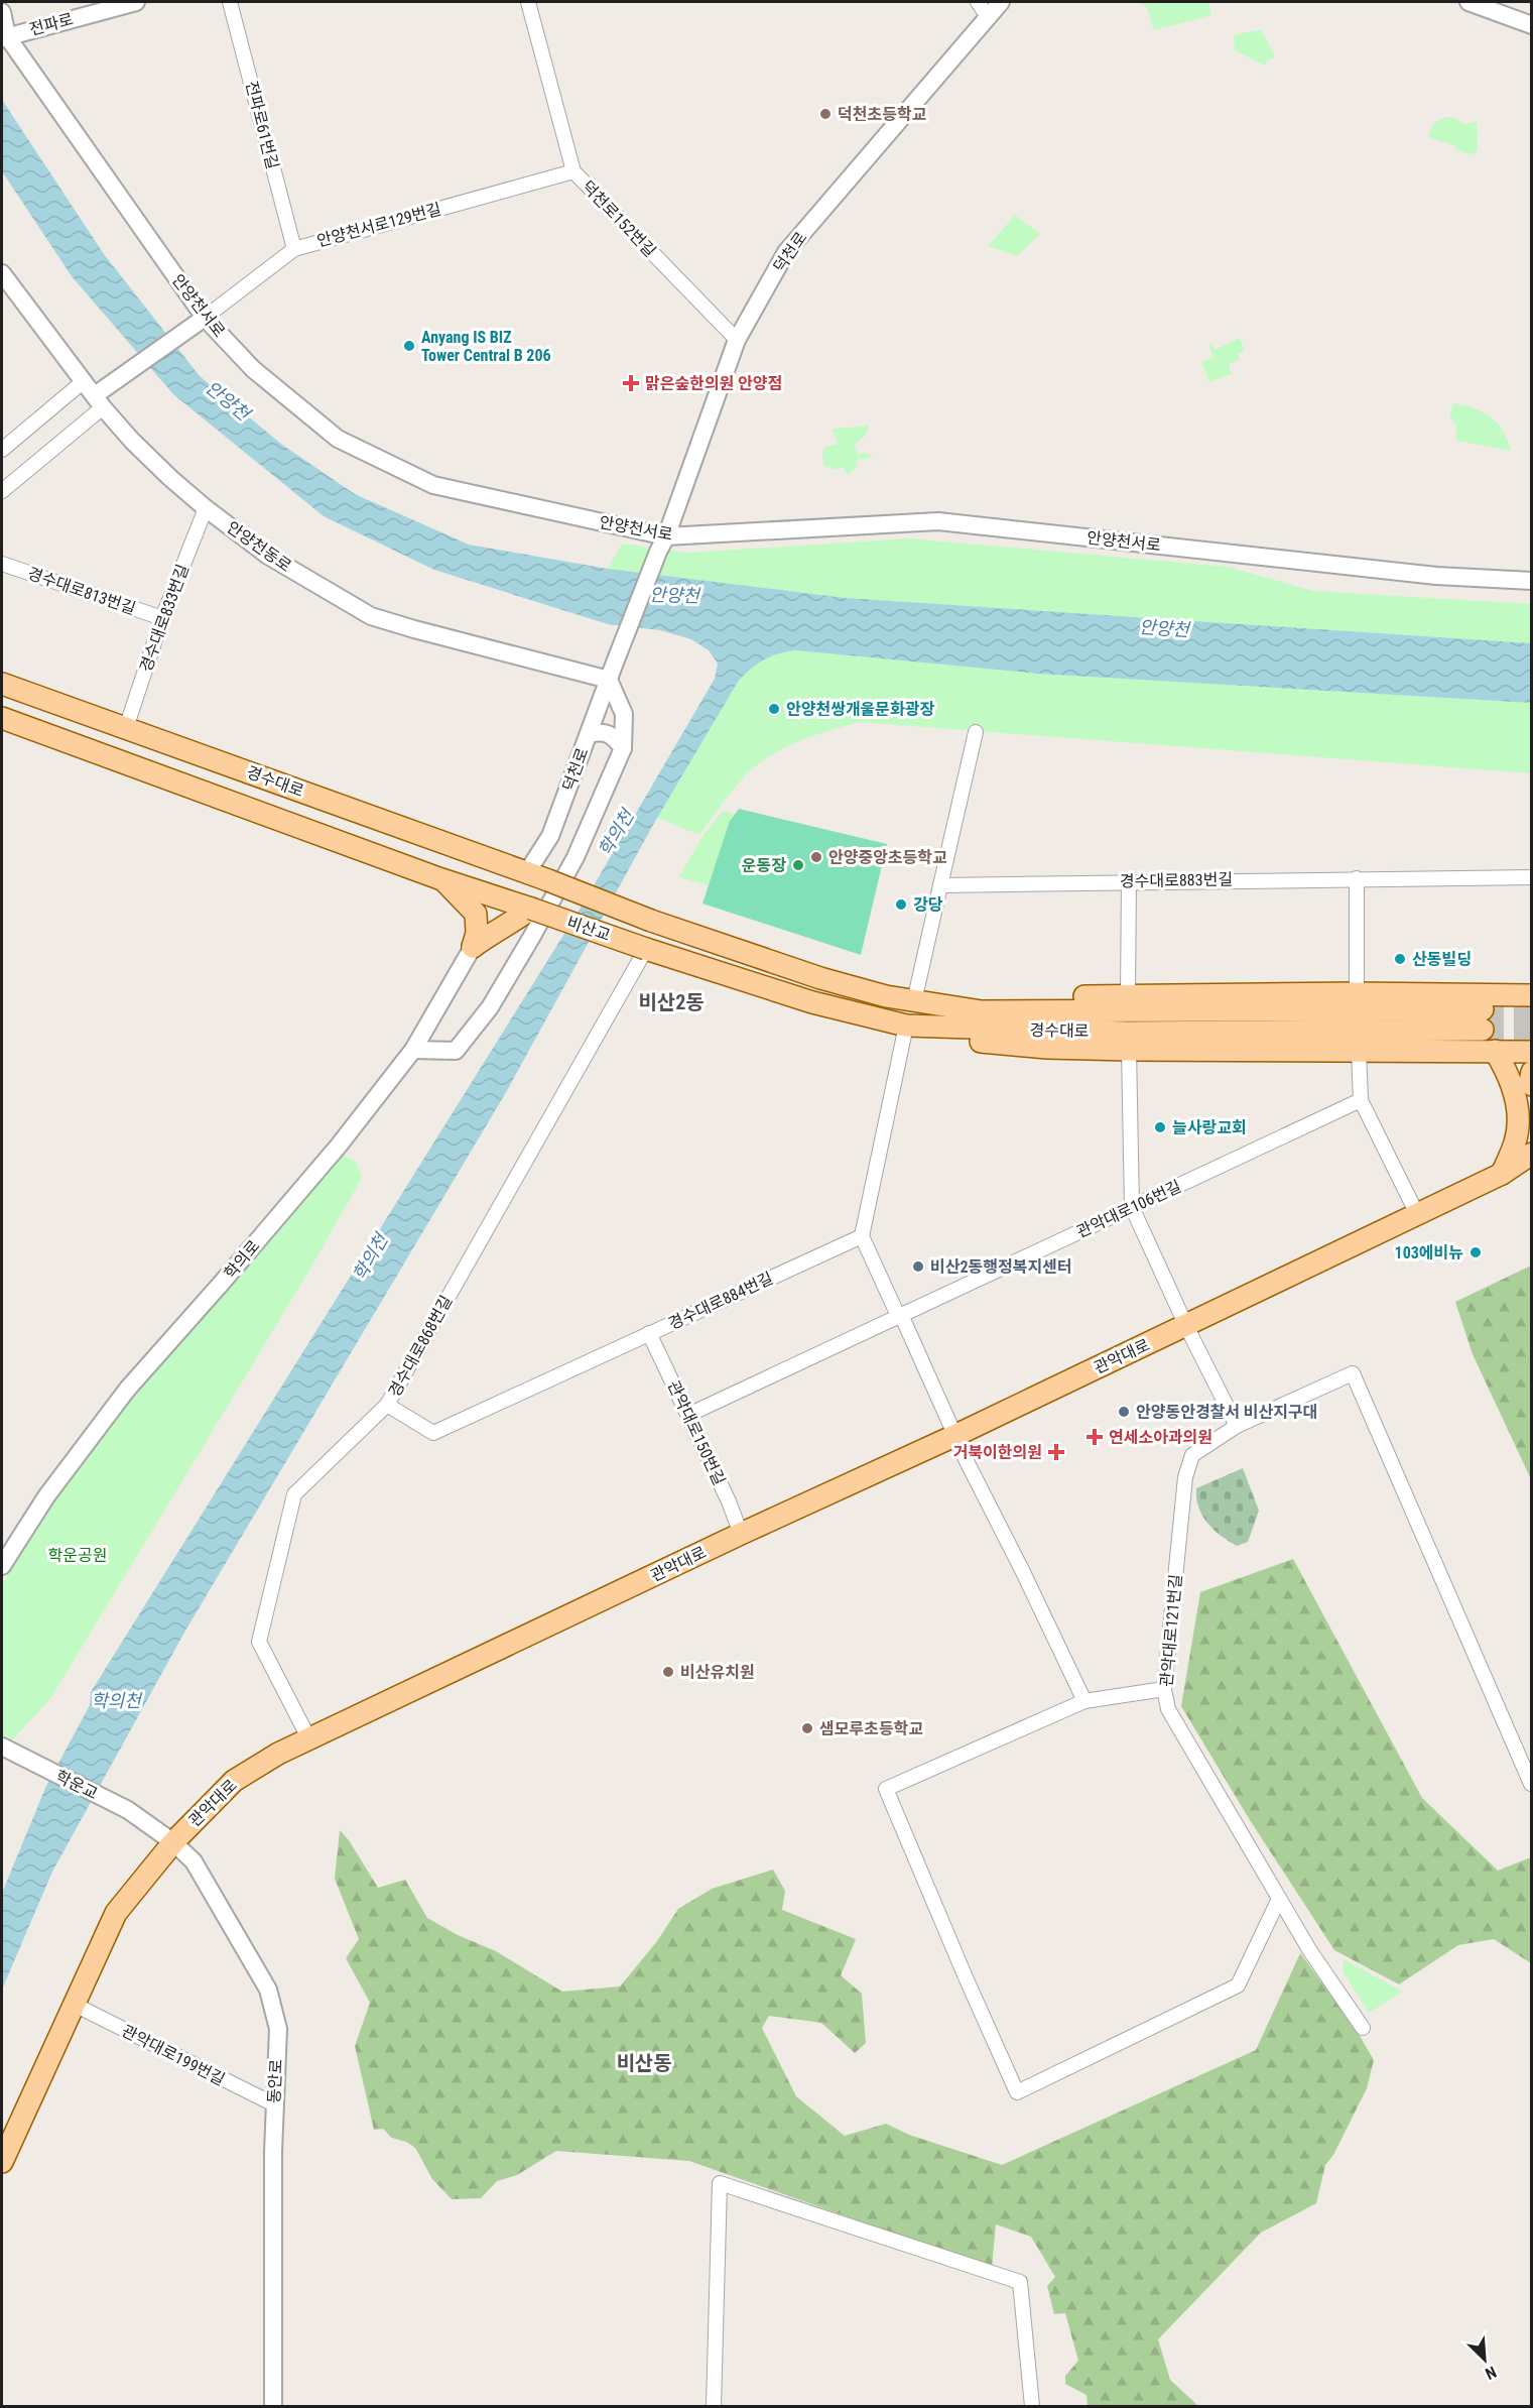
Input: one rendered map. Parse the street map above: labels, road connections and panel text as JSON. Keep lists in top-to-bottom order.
{
  "streets": {
    "main road": ["경수대로", "비산교", "관악대로"],
    "street": [
      "전파로",
      "전파로61번길",
      "덕천로152번길",
      "안양천서로129번길",
      "덕천로",
      "안양천서로",
      "안양천동로",
      "경수대로813번길",
      "경수대로833번길",
      "경수대로883번길",
      "관악대로106번길",
      "학의로",
      "경수대로884번길",
      "경수대로868번길",
      "관악대로150번길",
      "관악대로121번길",
      "학운교",
      "관악대로199번길",
      "동안로"
    ]
  },
  "crossings": [
    ["전파로", "안양천서로"],
    ["전파로61번길", "안양천서로129번길"],
    ["덕천로152번길", "안양천서로129번길"],
    ["덕천로152번길", "덕천로"],
    ["안양천서로129번길", "안양천서로"],
    ["덕천로", "안양천서로"],
    ["덕천로", "안양천동로"],
    ["덕천로", "경수대로"],
    ["안양천동로", "경수대로833번길"],
    ["경수대로813번길", "경수대로833번길"],
    ["경수대로833번길", "경수대로"],
    ["경수대로", "비산교"],
    ["경수대로", "경수대로868번길"],
    ["비산교", "경수대로868번길"],
    ["관악대로106번길", "관악대로150번길"],
    ["경수대로884번길", "경수대로868번길"],
    ["경수대로884번길", "관악대로150번길"],
    ["경수대로868번길", "관악대로"],
    ["관악대로", "관악대로150번길"],
    ["관악대로", "관악대로199번길"],
    ["관악대로", "동안로"],
    ["학운교", "동안로"],
    ["관악대로199번길", "동안로"]
  ],
  "districts": ["비산2동", "비산동"],
  "water": ["안양천", "학의천"],
  "parks": ["학운공원"],
  "places": {
    "other": [
      "덕천초등학교",
      "Anyang IS BIZ Tower Central B 206",
      "안양천쌍개울문화광장",
      "안양중앙초등학교",
      "운동장",
      "강당",
      "산동빌딩",
      "늘사랑교회",
      "103에비뉴",
      "비산2동행정복지센터",
      "안양동안경찰서 비산지구대",
      "비산유치원",
      "샘모루초등학교"
    ],
    "health": ["맑은숲한의원 안양점", "연세소아과의원", "거북이한의원"]
  },
  "north": "bottom right"
}
